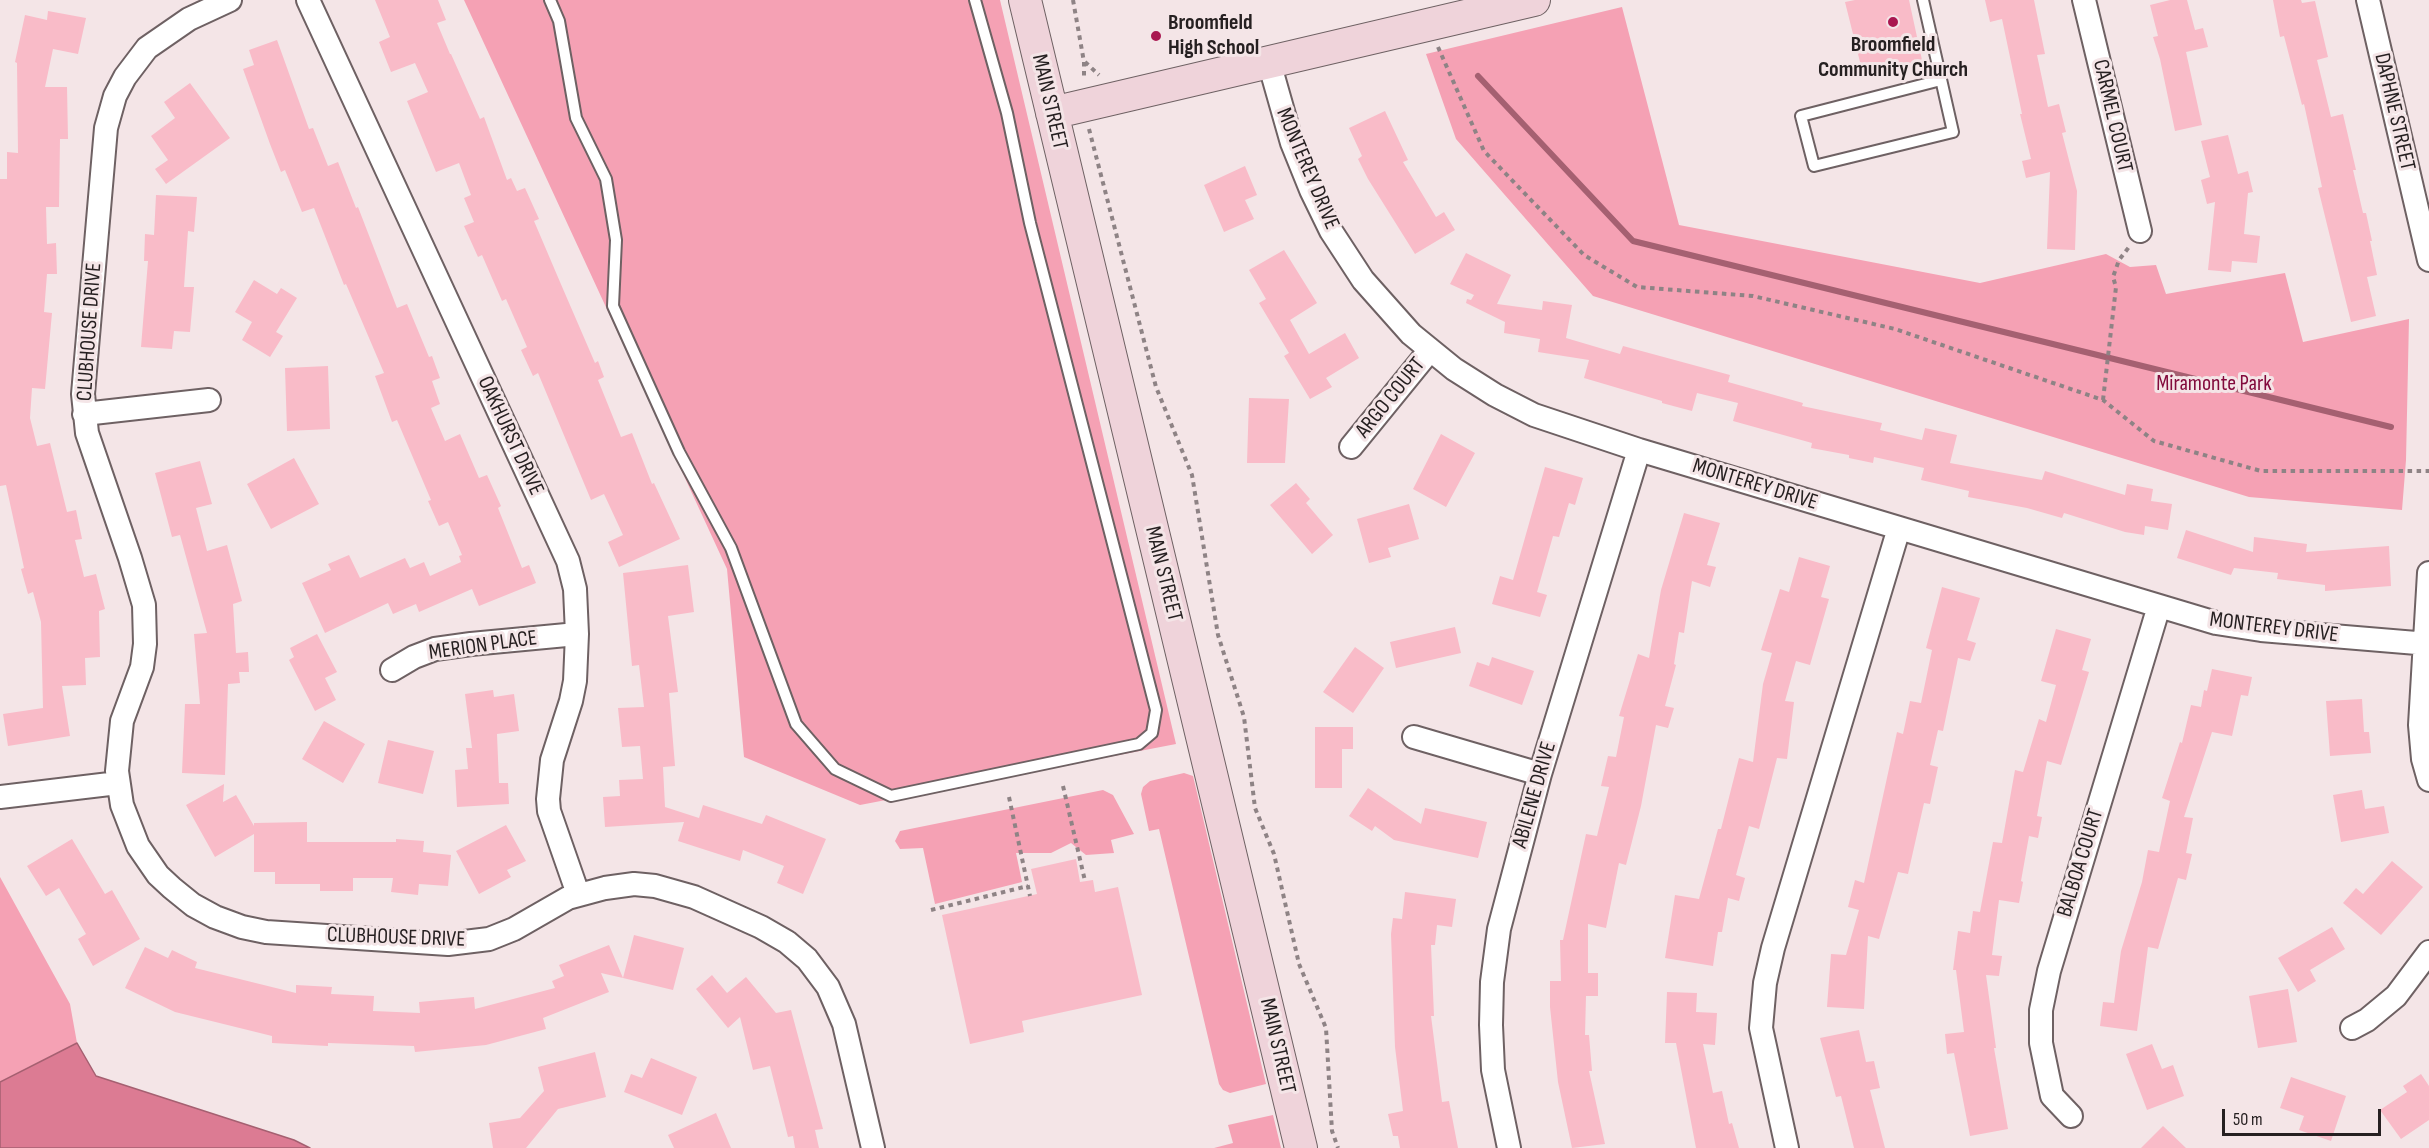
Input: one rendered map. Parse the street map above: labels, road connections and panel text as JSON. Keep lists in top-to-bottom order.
{
  "streets": {
    "main road": ["MAIN STREET"],
    "street": [
      "DAPHNE STREET",
      "CARMEL COURT",
      "MONTEREY DRIVE",
      "CLUBHOUSE DRIVE",
      "ARGO COURT",
      "OAKHURST DRIVE",
      "MERION PLACE",
      "ABILENE DRIVE",
      "BALBOA COURT"
    ]
  },
  "crossings": [
    ["MONTEREY DRIVE", "ARGO COURT"],
    ["MONTEREY DRIVE", "ABILENE DRIVE"],
    ["MONTEREY DRIVE", "BALBOA COURT"],
    ["CLUBHOUSE DRIVE", "OAKHURST DRIVE"],
    ["OAKHURST DRIVE", "MERION PLACE"]
  ],
  "parks": ["Miramonte Park"],
  "places": ["Broomfield Community Church", "Broomfield High School"],
  "scale_bar": "50 m"
}
